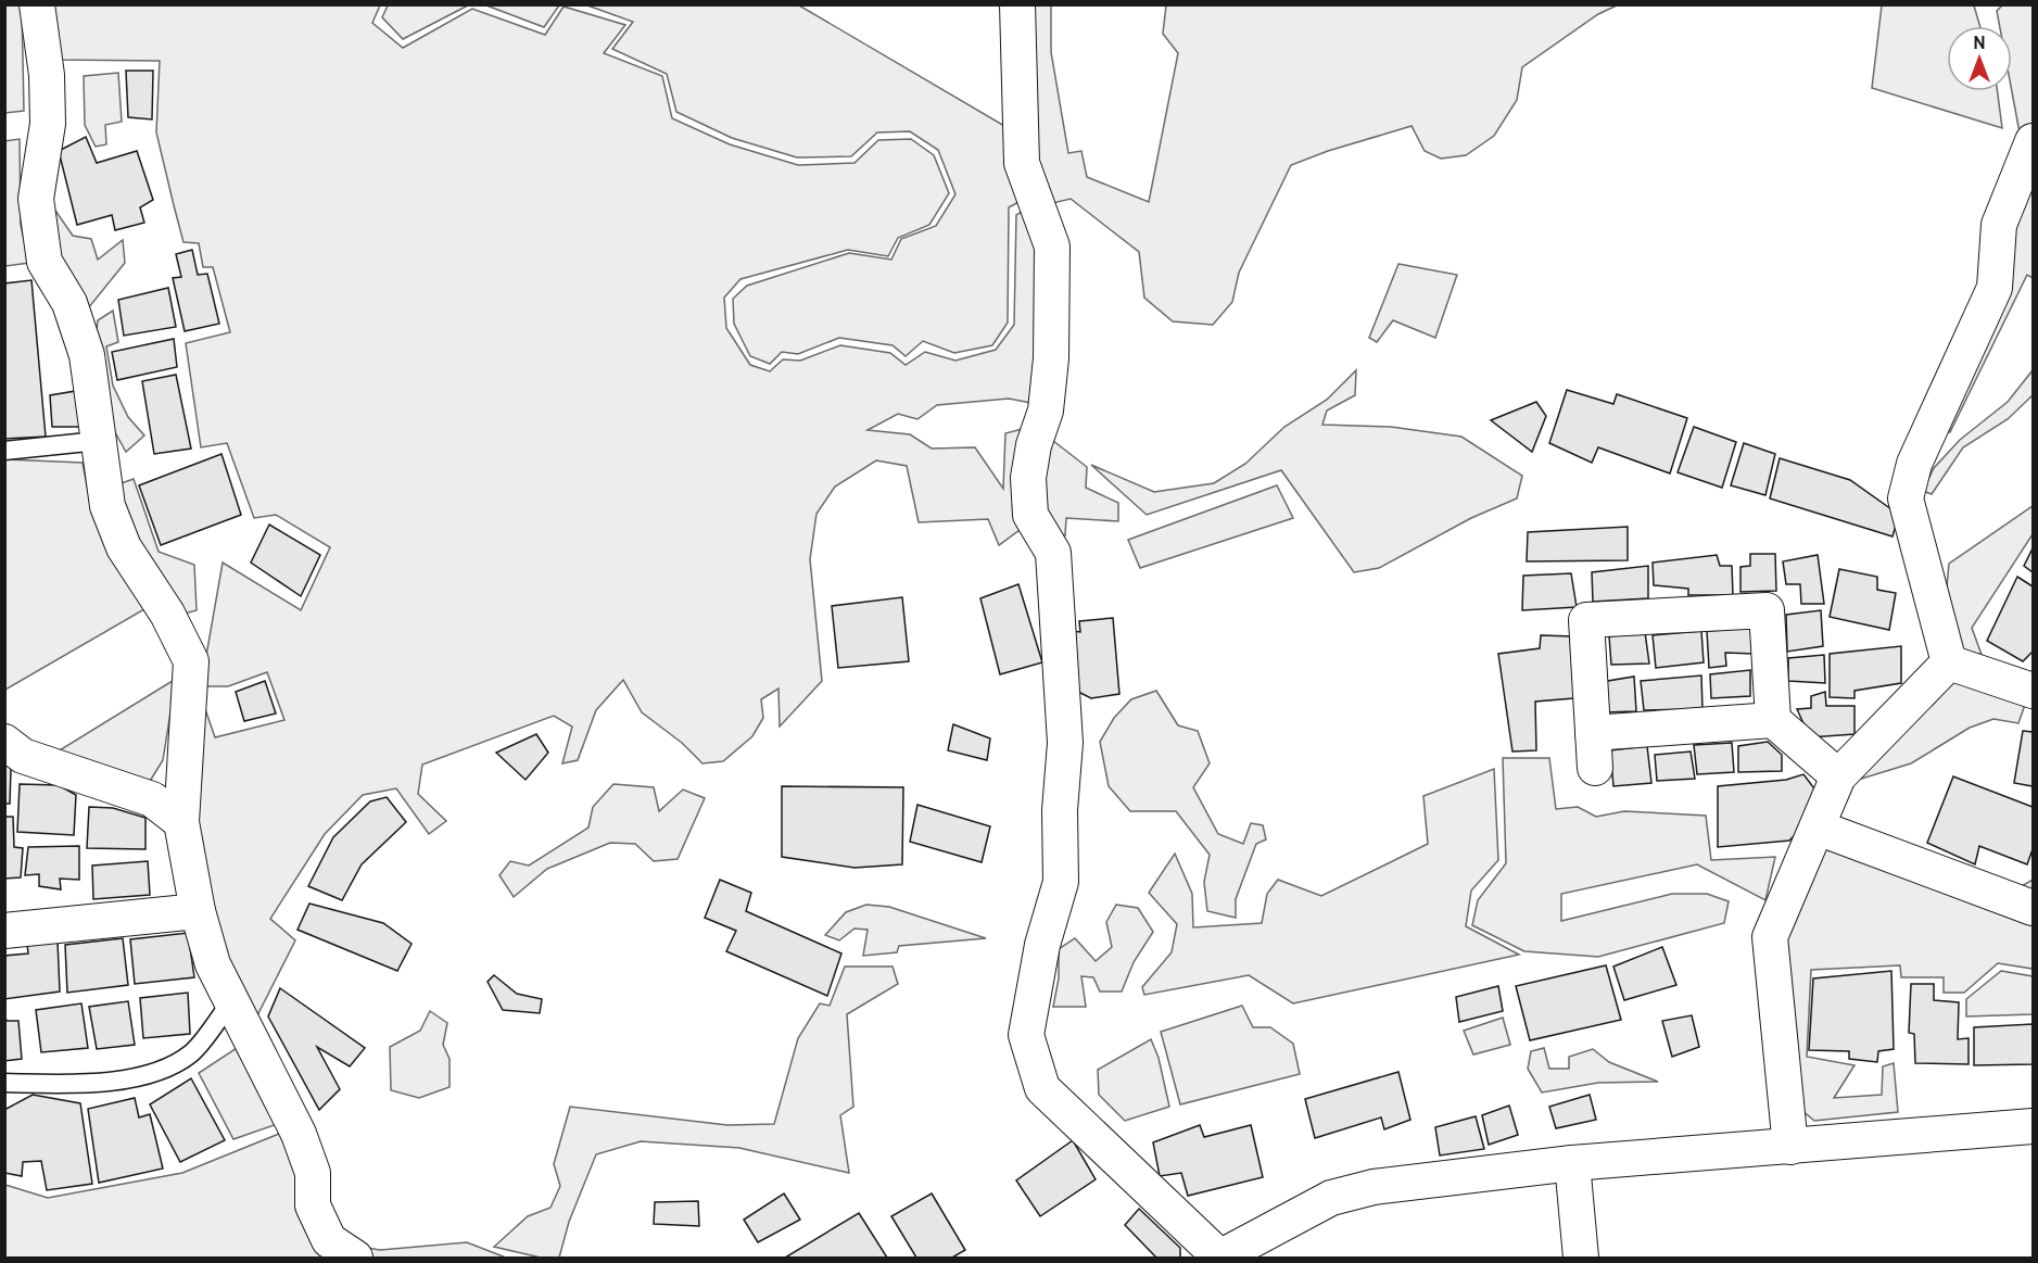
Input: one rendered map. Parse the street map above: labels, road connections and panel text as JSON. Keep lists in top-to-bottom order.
{
  "north": "top"
}
